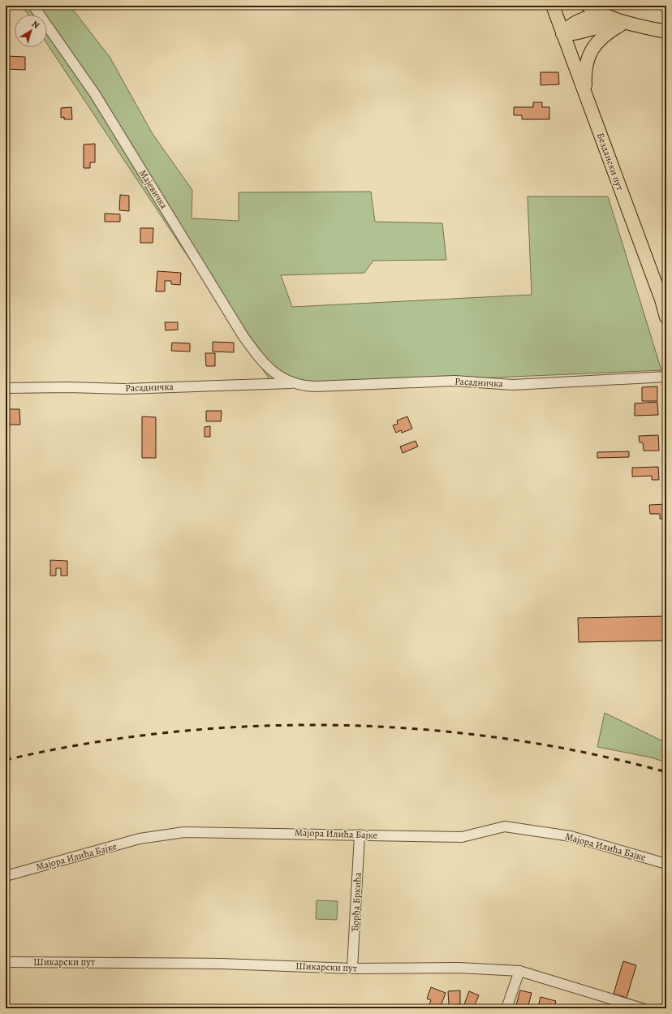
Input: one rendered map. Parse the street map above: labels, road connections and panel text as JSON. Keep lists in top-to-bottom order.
{
  "streets": {
    "main road": ["Бездански пут"],
    "street": [
      "Мајевичка",
      "Расадничка",
      "Мајора Илића Бајке",
      "Ђорђа Бркића",
      "Шикарски пут"
    ]
  },
  "crossings": [
    ["Мајевичка", "Расадничка"],
    ["Мајора Илића Бајке", "Ђорђа Бркића"],
    ["Ђорђа Бркића", "Шикарски пут"]
  ],
  "north": "top right"
}
